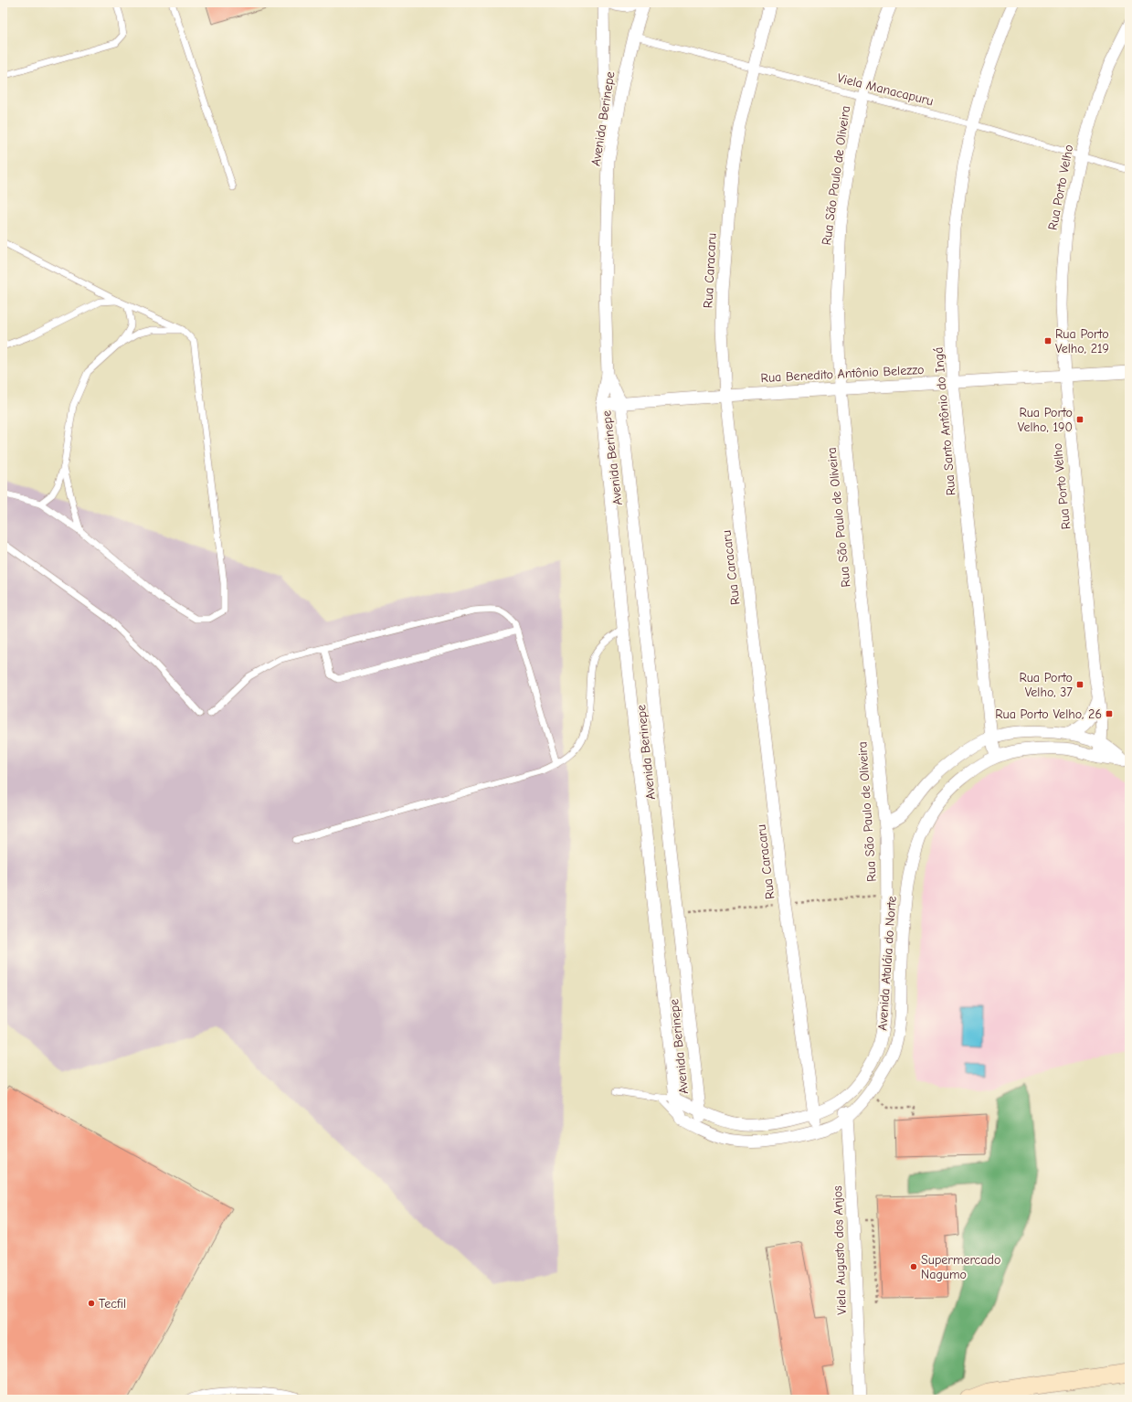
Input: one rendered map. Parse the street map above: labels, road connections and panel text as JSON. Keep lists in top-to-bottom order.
{
  "streets": {
    "street": [
      "Avenida Berinepe",
      "Rua São Paulo de Oliveira",
      "Rua Porto Velho",
      "Rua Caracaru",
      "Rua Benedito Antônio Belezzo",
      "Rua Santo Antônio do Ingá",
      "Avenida Ataláia do Norte",
      "Viela Augusto dos Anjos"
    ],
    "lane": ["Viela Manacapuru"]
  },
  "crossings": [
    ["Viela Manacapuru", "Avenida Berinepe"],
    ["Viela Manacapuru", "Rua São Paulo de Oliveira"],
    ["Viela Manacapuru", "Rua Porto Velho"],
    ["Viela Manacapuru", "Rua Caracaru"],
    ["Viela Manacapuru", "Rua Santo Antônio do Ingá"],
    ["Avenida Berinepe", "Rua Benedito Antônio Belezzo"],
    ["Avenida Berinepe", "Avenida Ataláia do Norte"],
    ["Rua São Paulo de Oliveira", "Rua Benedito Antônio Belezzo"],
    ["Rua São Paulo de Oliveira", "Avenida Ataláia do Norte"],
    ["Rua Porto Velho", "Rua Benedito Antônio Belezzo"],
    ["Rua Porto Velho", "Avenida Ataláia do Norte"],
    ["Rua Caracaru", "Rua Benedito Antônio Belezzo"],
    ["Rua Caracaru", "Avenida Ataláia do Norte"],
    ["Rua Benedito Antônio Belezzo", "Rua Santo Antônio do Ingá"],
    ["Rua Santo Antônio do Ingá", "Avenida Ataláia do Norte"],
    ["Avenida Ataláia do Norte", "Viela Augusto dos Anjos"]
  ],
  "places": {
    "transit": [
      "Rua Porto Velho, 219",
      "Rua Porto Velho, 190",
      "Rua Porto Velho, 37",
      "Rua Porto Velho, 26"
    ],
    "other": ["Supermercado Nagumo", "Tecfil"]
  }
}
